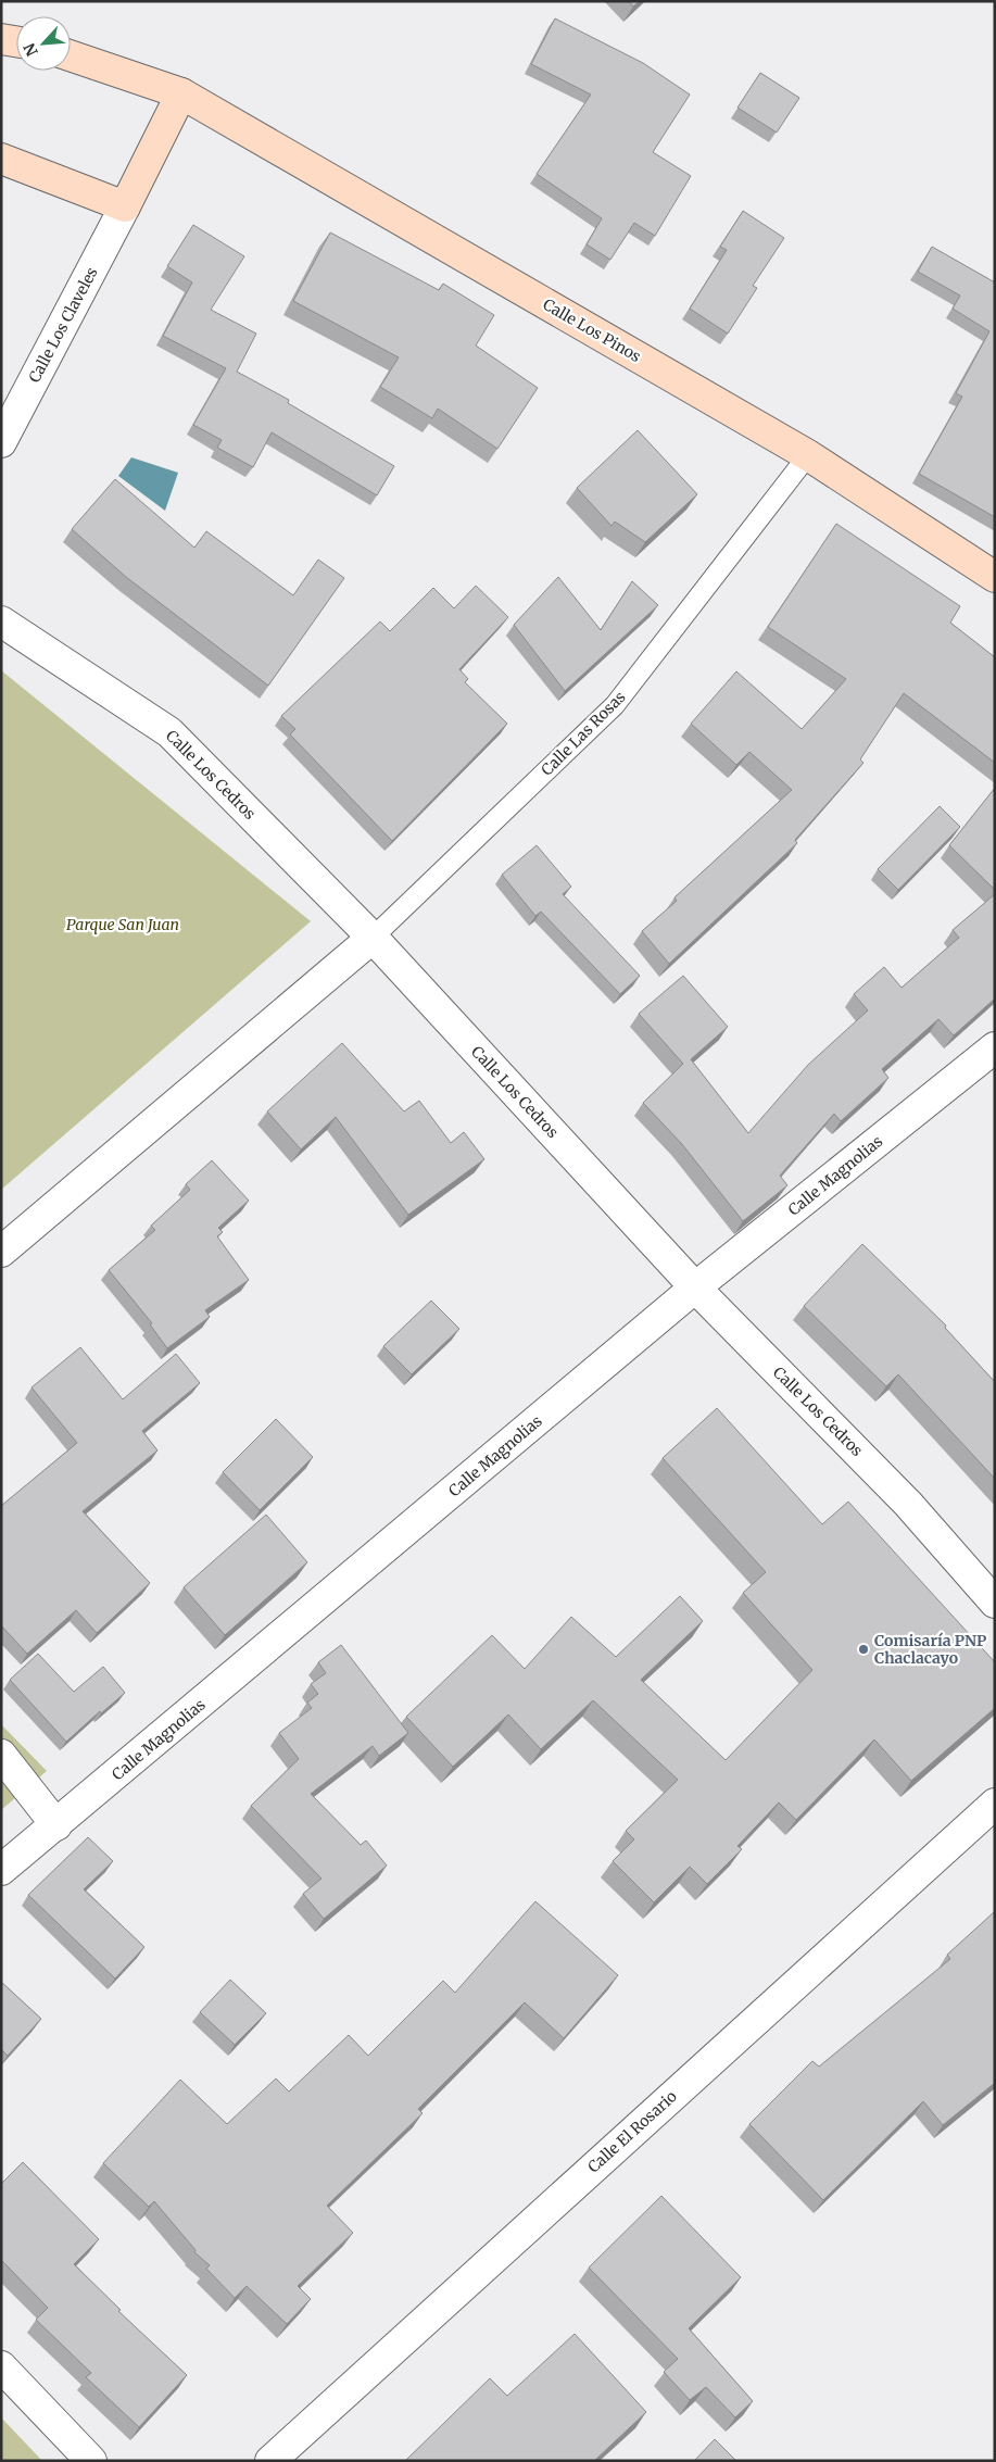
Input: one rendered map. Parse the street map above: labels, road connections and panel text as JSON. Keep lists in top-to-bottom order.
{
  "streets": {
    "street": [
      "Calle Los Claveles",
      "Calle Los Pinos",
      "Calle Los Cedros",
      "Calle Magnolias",
      "Calle El Rosario"
    ],
    "lane": ["Calle Las Rosas"]
  },
  "crossings": [
    ["Calle Los Pinos", "Calle Las Rosas"],
    ["Calle Las Rosas", "Calle Los Cedros"],
    ["Calle Los Cedros", "Calle Magnolias"]
  ],
  "parks": ["Parque San Juan"],
  "places": ["Comisaría PNP Chaclacayo"],
  "north": "bottom left"
}
